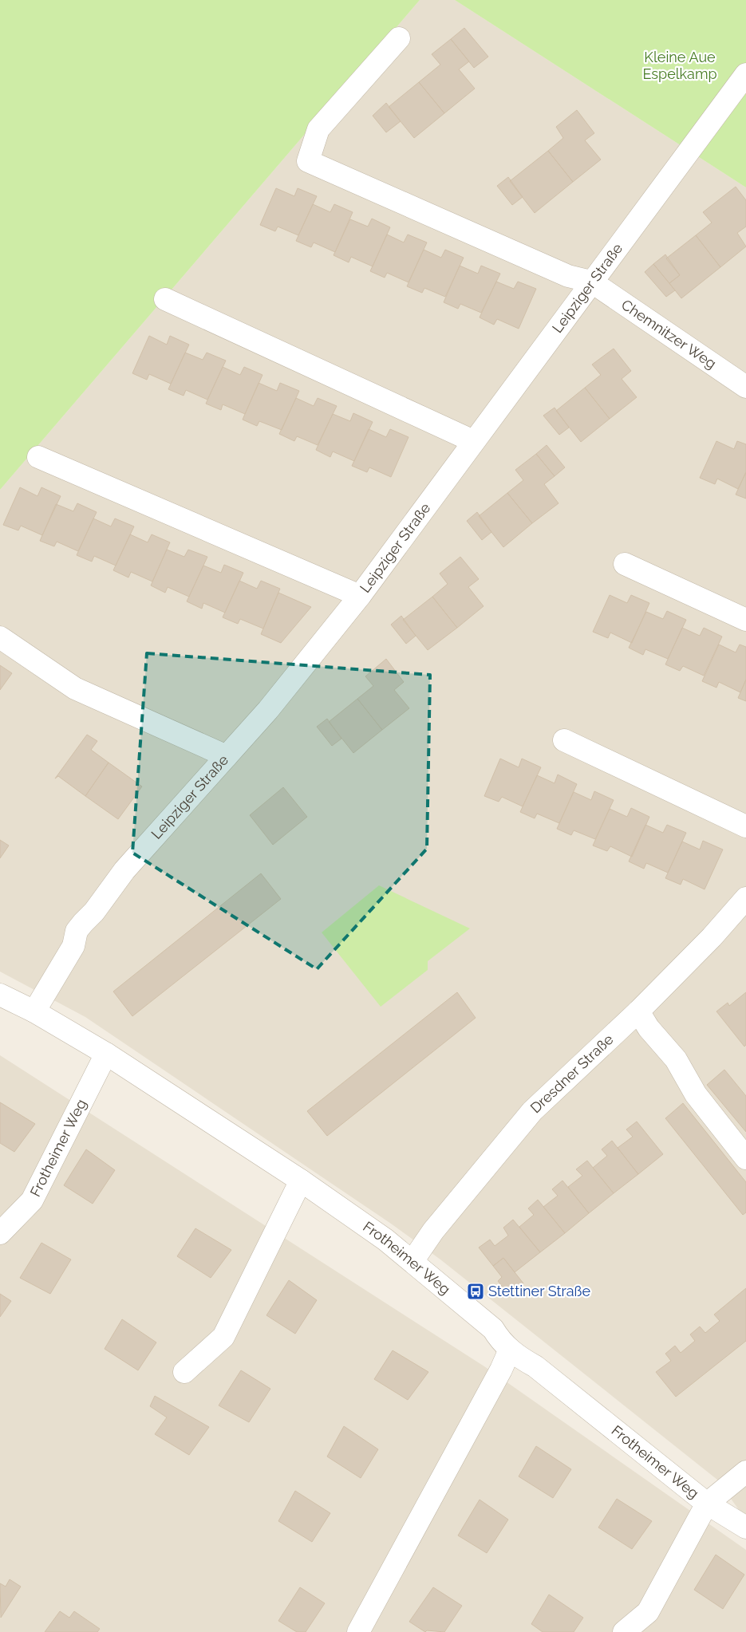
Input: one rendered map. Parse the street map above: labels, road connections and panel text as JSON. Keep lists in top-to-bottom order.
{
  "streets": {
    "street": [
      "Leipziger Straße",
      "Chemnitzer Weg",
      "Dresdner Straße",
      "Frotheimer Weg"
    ]
  },
  "crossings": [
    ["Leipziger Straße", "Chemnitzer Weg"],
    ["Leipziger Straße", "Frotheimer Weg"],
    ["Dresdner Straße", "Frotheimer Weg"]
  ],
  "parks": ["Kleine Aue Espelkamp"],
  "places": {
    "bus stop": ["Stettiner Straße"]
  }
}
